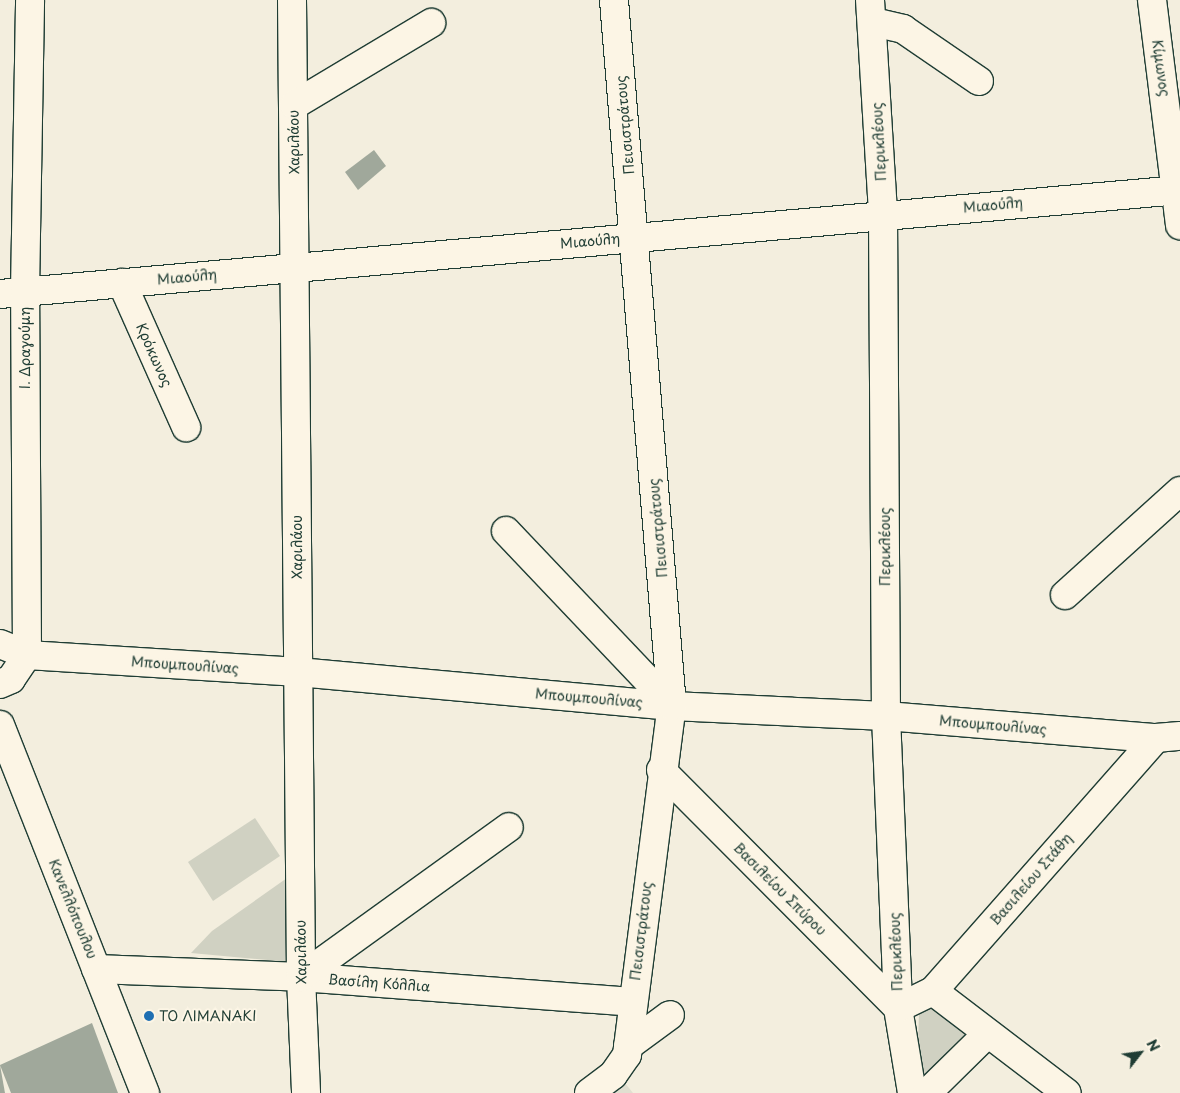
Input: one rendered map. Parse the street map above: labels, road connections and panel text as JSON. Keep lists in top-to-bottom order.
{
  "streets": {
    "street": [
      "Κίμωνος",
      "Πεισιστράτους",
      "Χαριλάου",
      "Περικλέους",
      "Μιαούλη",
      "Ι. Δραγούμη",
      "Κρόκωνος",
      "Μπουμπουλίνας",
      "Βασιλείου Στάθη",
      "Βασιλείου Σπύρου",
      "Κανελλόπουλου",
      "Βασίλη Κόλλια"
    ]
  },
  "crossings": [
    ["Κίμωνος", "Μιαούλη"],
    ["Πεισιστράτους", "Μιαούλη"],
    ["Πεισιστράτους", "Μπουμπουλίνας"],
    ["Πεισιστράτους", "Βασιλείου Σπύρου"],
    ["Πεισιστράτους", "Βασίλη Κόλλια"],
    ["Χαριλάου", "Μιαούλη"],
    ["Χαριλάου", "Μπουμπουλίνας"],
    ["Χαριλάου", "Βασίλη Κόλλια"],
    ["Περικλέους", "Μιαούλη"],
    ["Περικλέους", "Μπουμπουλίνας"],
    ["Περικλέους", "Βασιλείου Στάθη"],
    ["Περικλέους", "Βασιλείου Σπύρου"],
    ["Μιαούλη", "Ι. Δραγούμη"],
    ["Μιαούλη", "Κρόκωνος"],
    ["Ι. Δραγούμη", "Μπουμπουλίνας"],
    ["Μπουμπουλίνας", "Βασιλείου Στάθη"],
    ["Βασιλείου Στάθη", "Βασιλείου Σπύρου"],
    ["Κανελλόπουλου", "Βασίλη Κόλλια"]
  ],
  "places": ["ΤΟ ΛΙΜΑΝΑΚΙ"],
  "north": "top right"
}
